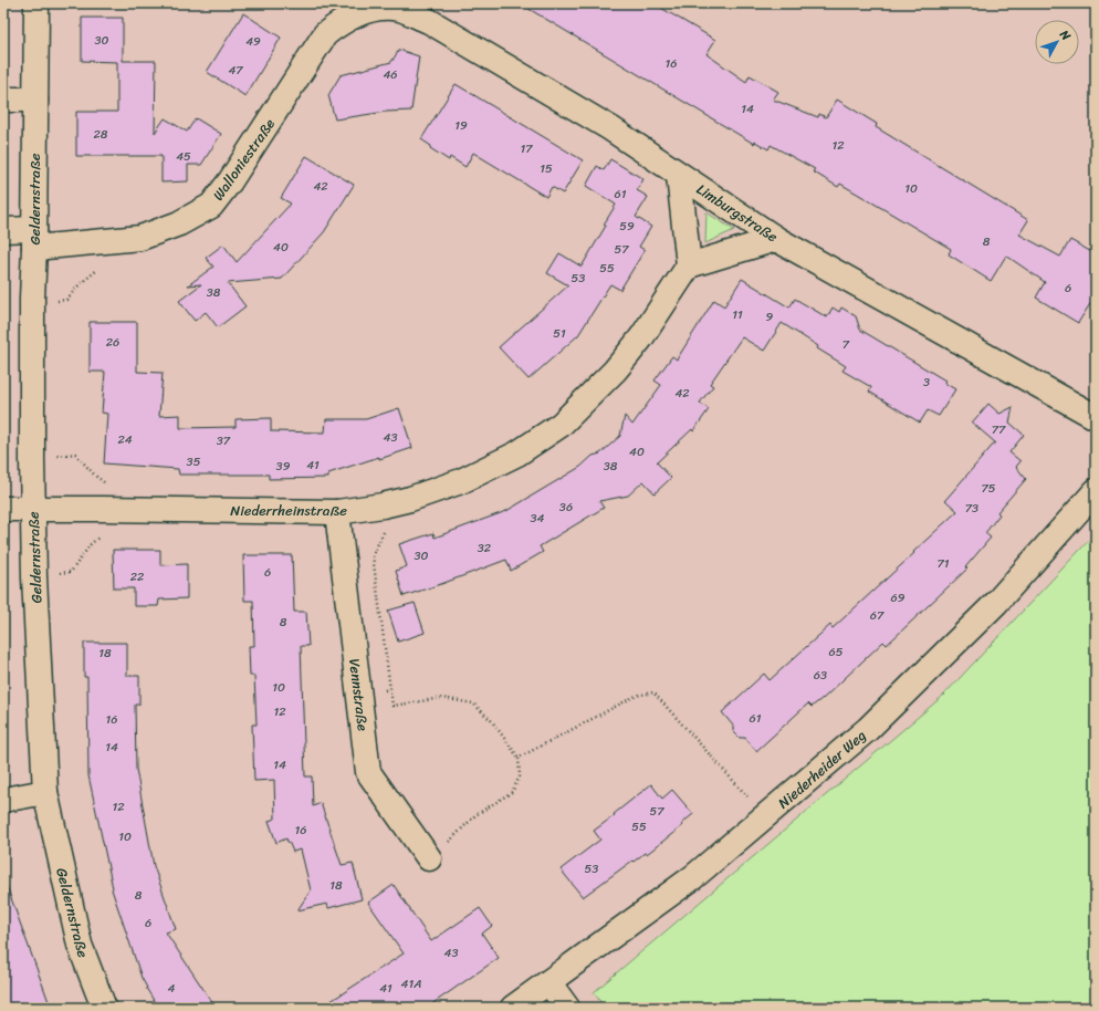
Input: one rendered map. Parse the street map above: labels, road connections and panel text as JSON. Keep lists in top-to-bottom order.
{
  "streets": {
    "street": [
      "Walloniestraße",
      "Geldernstraße",
      "Limburgstraße",
      "Niederrheinstraße",
      "Vennstraße",
      "Niederheider Weg"
    ]
  },
  "crossings": [
    ["Walloniestraße", "Geldernstraße"],
    ["Walloniestraße", "Limburgstraße"],
    ["Geldernstraße", "Niederrheinstraße"],
    ["Niederrheinstraße", "Vennstraße"]
  ],
  "house_numbers": [
    "30",
    "49",
    "16",
    "47",
    "46",
    "14",
    "19",
    "28",
    "12",
    "17",
    "45",
    "15",
    "42",
    "10",
    "61",
    "59",
    "8",
    "40",
    "57",
    "55",
    "53",
    "6",
    "38",
    "11",
    "9",
    "51",
    "26",
    "7",
    "3",
    "42",
    "77",
    "43",
    "24",
    "37",
    "40",
    "35",
    "41",
    "39",
    "38",
    "75",
    "36",
    "73",
    "34",
    "32",
    "30",
    "71",
    "6",
    "22",
    "69",
    "67",
    "8",
    "65",
    "18",
    "63",
    "10",
    "12",
    "61",
    "16",
    "14",
    "14",
    "12",
    "57",
    "55",
    "16",
    "10",
    "53",
    "18",
    "8",
    "6",
    "43",
    "41A",
    "4",
    "41"
  ],
  "north": "top right"
}
